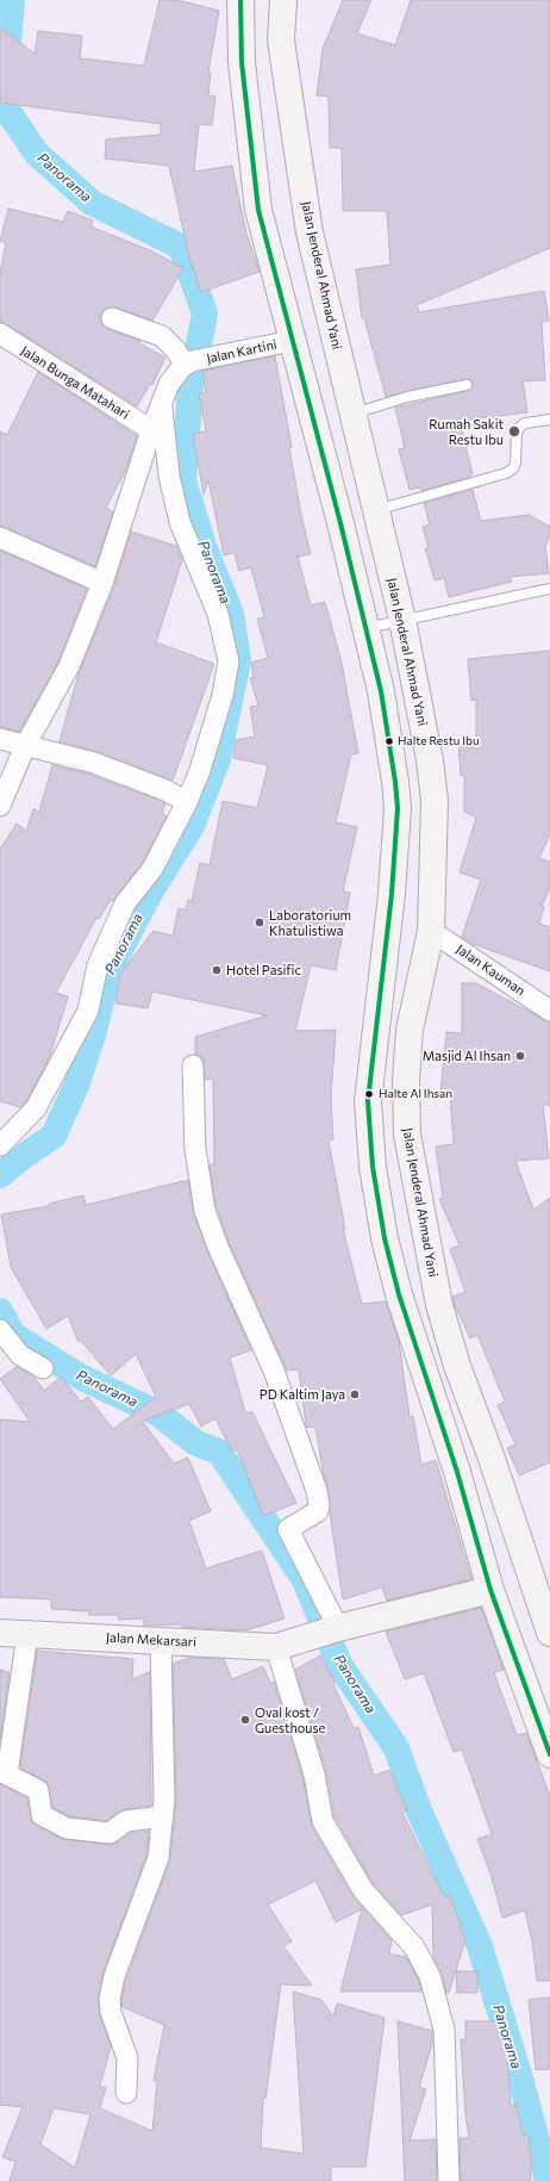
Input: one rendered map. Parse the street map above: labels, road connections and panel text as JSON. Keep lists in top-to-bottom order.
{
  "streets": {
    "main road": ["Jalan Jenderal Ahmad Yani", "Jalan Mekarsari"],
    "street": ["Jalan Kartini", "Jalan Bunga Matahari", "Jalan Kauman"]
  },
  "crossings": [
    ["Jalan Jenderal Ahmad Yani", "Jalan Kauman"]
  ],
  "water": ["Panorama"],
  "places": [
    "Rumah Sakit Restu Ibu",
    "Halte Restu Ibu",
    "Laboratorium Khatulistiwa",
    "Hotel Pasific",
    "Masjid Al Ihsan",
    "Halte Al Ihsan",
    "PD Kaltim Jaya",
    "Oval kost / Guesthouse"
  ]
}
